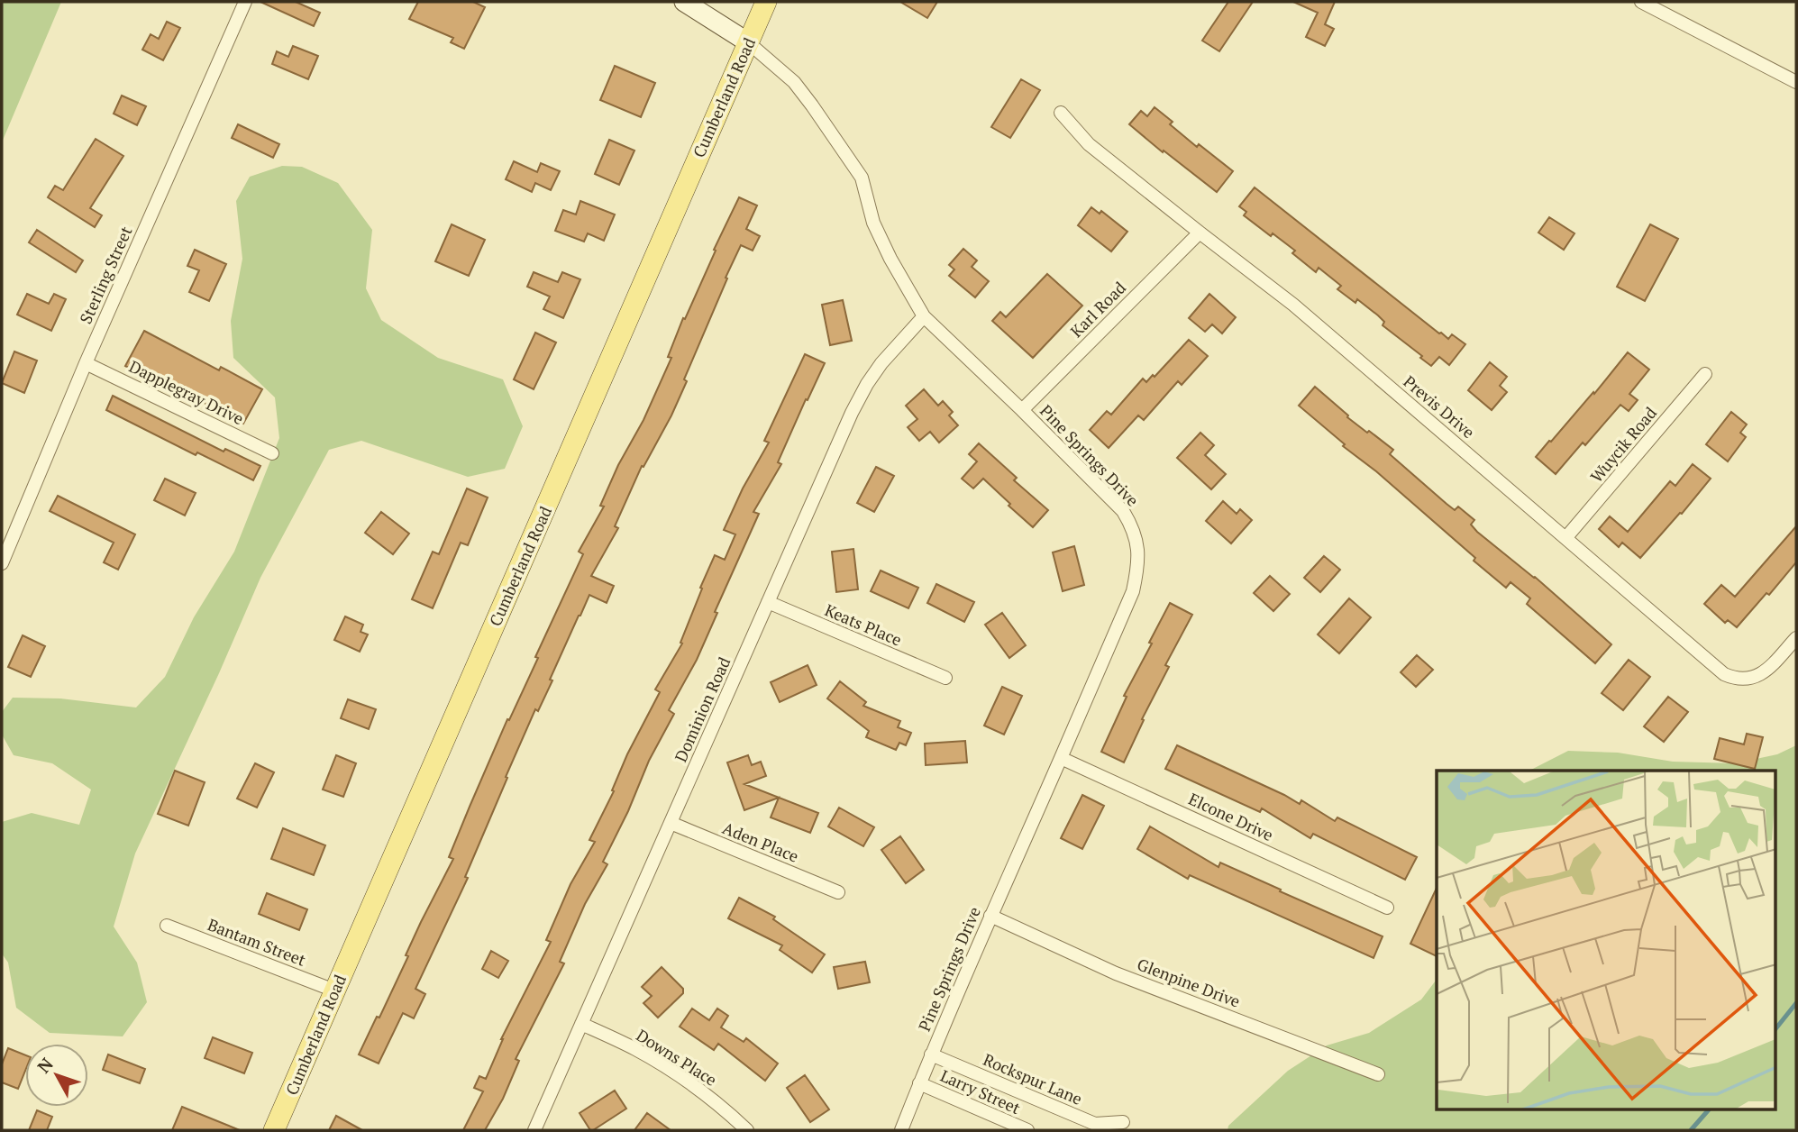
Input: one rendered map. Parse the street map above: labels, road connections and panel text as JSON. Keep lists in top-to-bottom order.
{
  "streets": {
    "main road": ["Cumberland Road"],
    "street": [
      "Sterling Street",
      "Karl Road",
      "Dapplegray Drive",
      "Previs Drive",
      "Wuycik Road",
      "Pine Springs Drive",
      "Keats Place",
      "Dominion Road",
      "Elcone Drive",
      "Aden Place",
      "Bantam Street",
      "Glenpine Drive",
      "Downs Place",
      "Rockspur Lane",
      "Larry Street"
    ]
  },
  "crossings": [
    ["Cumberland Road", "Pine Springs Drive"],
    ["Cumberland Road", "Bantam Street"],
    ["Sterling Street", "Dapplegray Drive"],
    ["Karl Road", "Previs Drive"],
    ["Karl Road", "Pine Springs Drive"],
    ["Previs Drive", "Wuycik Road"],
    ["Pine Springs Drive", "Dominion Road"],
    ["Pine Springs Drive", "Elcone Drive"],
    ["Pine Springs Drive", "Glenpine Drive"],
    ["Pine Springs Drive", "Rockspur Lane"],
    ["Pine Springs Drive", "Larry Street"],
    ["Keats Place", "Dominion Road"],
    ["Dominion Road", "Aden Place"],
    ["Dominion Road", "Downs Place"]
  ],
  "north": "top left"
}
